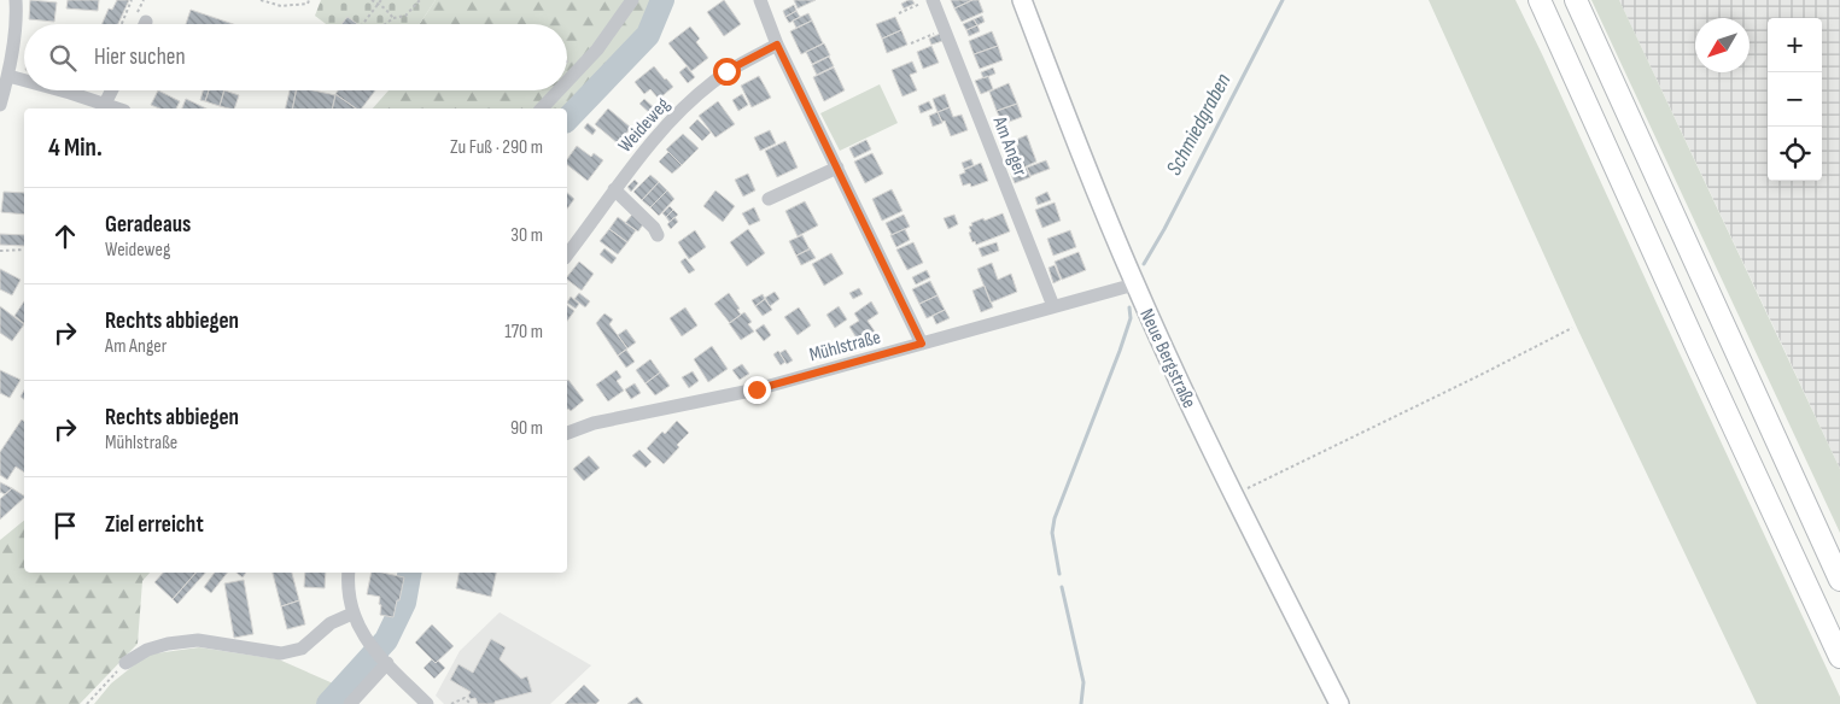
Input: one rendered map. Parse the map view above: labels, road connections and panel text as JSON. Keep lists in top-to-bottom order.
{
  "streets": {
    "main road": ["Neue Bergstraße"],
    "street": ["Weideweg", "Am Anger", "Mühlstraße"]
  },
  "crossings": [
    ["Am Anger", "Mühlstraße"],
    ["Mühlstraße", "Neue Bergstraße"]
  ],
  "water": ["Schmiedgraben"],
  "north": "bottom left",
  "page": {
    "map_buttons": ["+", "−"],
    "search": "Hier suchen",
    "heading": ["4 Min.", "Zu Fuß · 290 m"],
    "list": [
      ["Geradeaus", "Weideweg", "30 m"],
      ["Rechts abbiegen", "Am Anger", "170 m"],
      ["Rechts abbiegen", "Mühlstraße", "90 m"],
      "Ziel erreicht"
    ]
  }
}
